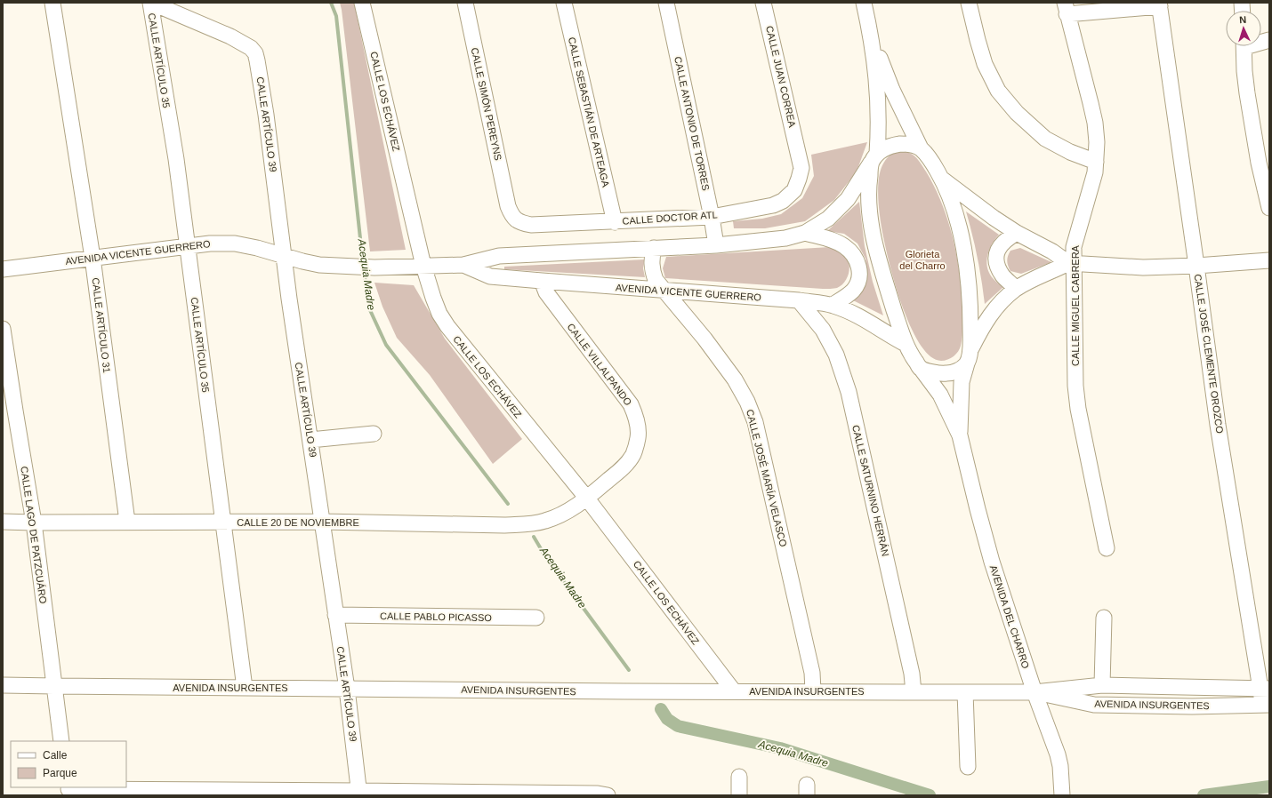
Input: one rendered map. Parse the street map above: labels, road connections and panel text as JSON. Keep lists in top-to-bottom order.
{
  "streets": {
    "street": [
      "CALLE ARTÍCULO 35",
      "CALLE JUAN CORREA",
      "CALLE LOS ECHÁVEZ",
      "CALLE SIMÓN PEREYNS",
      "CALLE SEBASTIÁN DE ARTEAGA",
      "CALLE ANTONIO DE TORRES",
      "CALLE ARTÍCULO 39",
      "CALLE DOCTOR ATL",
      "AVENIDA VICENTE GUERRERO",
      "CALLE MIGUEL CABRERA",
      "CALLE ARTÍCULO 31",
      "CALLE JOSÉ CLEMENTE OROZCO",
      "CALLE VILLALPANDO",
      "CALLE JOSÉ MARÍA VELASCO",
      "CALLE SATURNINO HERRÁN",
      "CALLE 20 DE NOVIEMBRE",
      "CALLE LAGO DE PATZCUÁRO",
      "CALLE PABLO PICASSO",
      "AVENIDA DEL CHARRO",
      "AVENIDA INSURGENTES"
    ]
  },
  "crossings": [
    ["CALLE ARTÍCULO 35", "CALLE ARTÍCULO 39"],
    ["CALLE ARTÍCULO 35", "AVENIDA VICENTE GUERRERO"],
    ["CALLE ARTÍCULO 35", "CALLE 20 DE NOVIEMBRE"],
    ["CALLE ARTÍCULO 35", "AVENIDA INSURGENTES"],
    ["CALLE JUAN CORREA", "CALLE DOCTOR ATL"],
    ["CALLE LOS ECHÁVEZ", "AVENIDA VICENTE GUERRERO"],
    ["CALLE LOS ECHÁVEZ", "CALLE VILLALPANDO"],
    ["CALLE LOS ECHÁVEZ", "CALLE 20 DE NOVIEMBRE"],
    ["CALLE LOS ECHÁVEZ", "AVENIDA INSURGENTES"],
    ["CALLE SIMÓN PEREYNS", "CALLE DOCTOR ATL"],
    ["CALLE SEBASTIÁN DE ARTEAGA", "CALLE DOCTOR ATL"],
    ["CALLE ANTONIO DE TORRES", "CALLE DOCTOR ATL"],
    ["CALLE ANTONIO DE TORRES", "AVENIDA VICENTE GUERRERO"],
    ["CALLE ARTÍCULO 39", "AVENIDA VICENTE GUERRERO"],
    ["CALLE ARTÍCULO 39", "CALLE 20 DE NOVIEMBRE"],
    ["CALLE ARTÍCULO 39", "CALLE PABLO PICASSO"],
    ["CALLE ARTÍCULO 39", "AVENIDA INSURGENTES"],
    ["AVENIDA VICENTE GUERRERO", "CALLE ARTÍCULO 31"],
    ["AVENIDA VICENTE GUERRERO", "CALLE VILLALPANDO"],
    ["AVENIDA VICENTE GUERRERO", "CALLE JOSÉ MARÍA VELASCO"],
    ["AVENIDA VICENTE GUERRERO", "CALLE SATURNINO HERRÁN"],
    ["AVENIDA VICENTE GUERRERO", "AVENIDA DEL CHARRO"],
    ["CALLE ARTÍCULO 31", "CALLE 20 DE NOVIEMBRE"],
    ["CALLE JOSÉ CLEMENTE OROZCO", "AVENIDA INSURGENTES"],
    ["CALLE VILLALPANDO", "CALLE 20 DE NOVIEMBRE"],
    ["CALLE JOSÉ MARÍA VELASCO", "AVENIDA INSURGENTES"],
    ["CALLE SATURNINO HERRÁN", "AVENIDA INSURGENTES"],
    ["CALLE 20 DE NOVIEMBRE", "CALLE LAGO DE PATZCUÁRO"],
    ["CALLE LAGO DE PATZCUÁRO", "AVENIDA INSURGENTES"],
    ["AVENIDA DEL CHARRO", "AVENIDA INSURGENTES"]
  ],
  "water": ["Acequia Madre"],
  "parks": ["Glorieta del Charro"],
  "legend": ["Calle", "Parque"],
  "north": "top"
}
